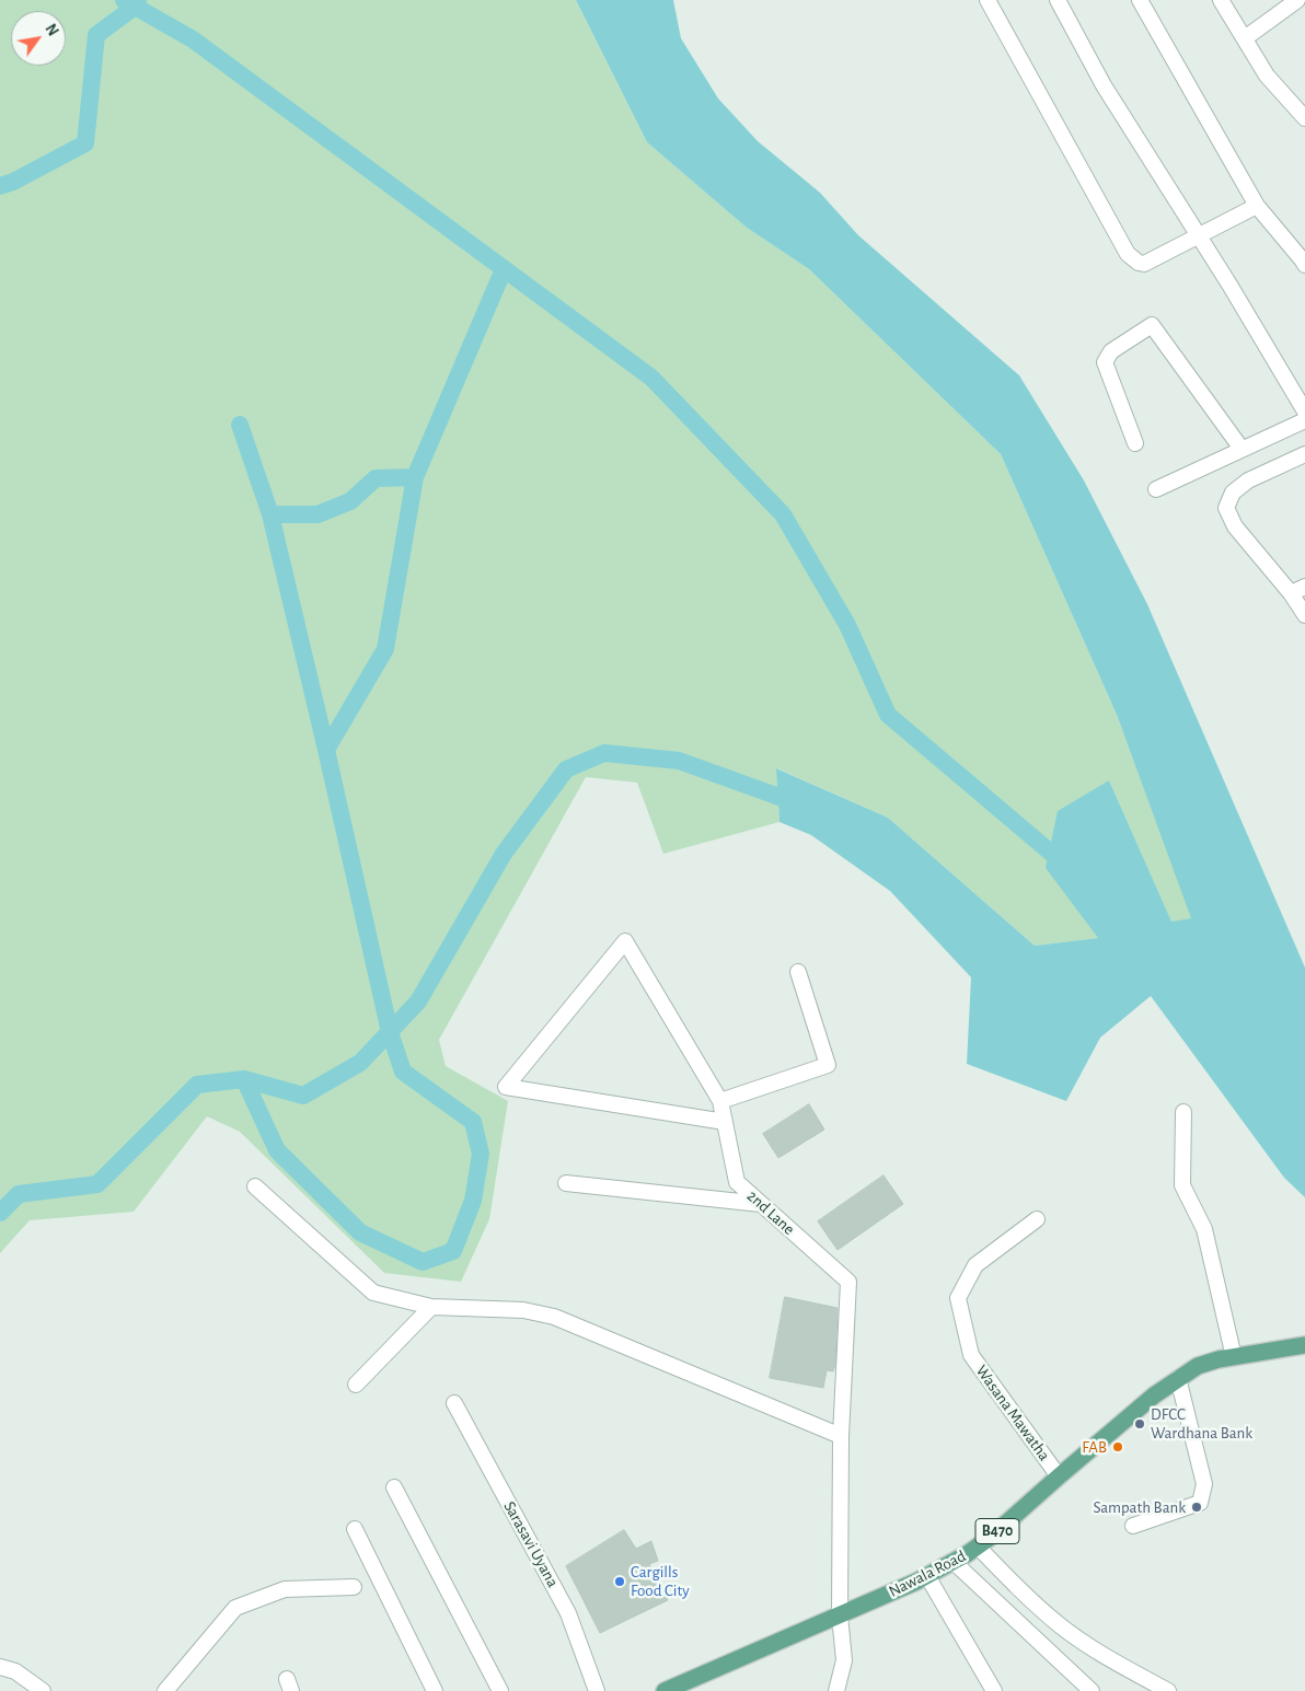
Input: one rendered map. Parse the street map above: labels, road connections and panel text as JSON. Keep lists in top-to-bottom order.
{
  "streets": {
    "main road": ["B470", "Nawala Road"],
    "street": ["2nd Lane", "Wasana Mawatha", "Sarasavi Uyana"]
  },
  "crossings": [
    ["2nd Lane", "Nawala Road"],
    ["Wasana Mawatha", "Nawala Road"]
  ],
  "places": [
    "DFCC Wardhana Bank",
    "FAB",
    "Sampath Bank",
    "Cargills Food City"
  ],
  "north": "top right"
}
